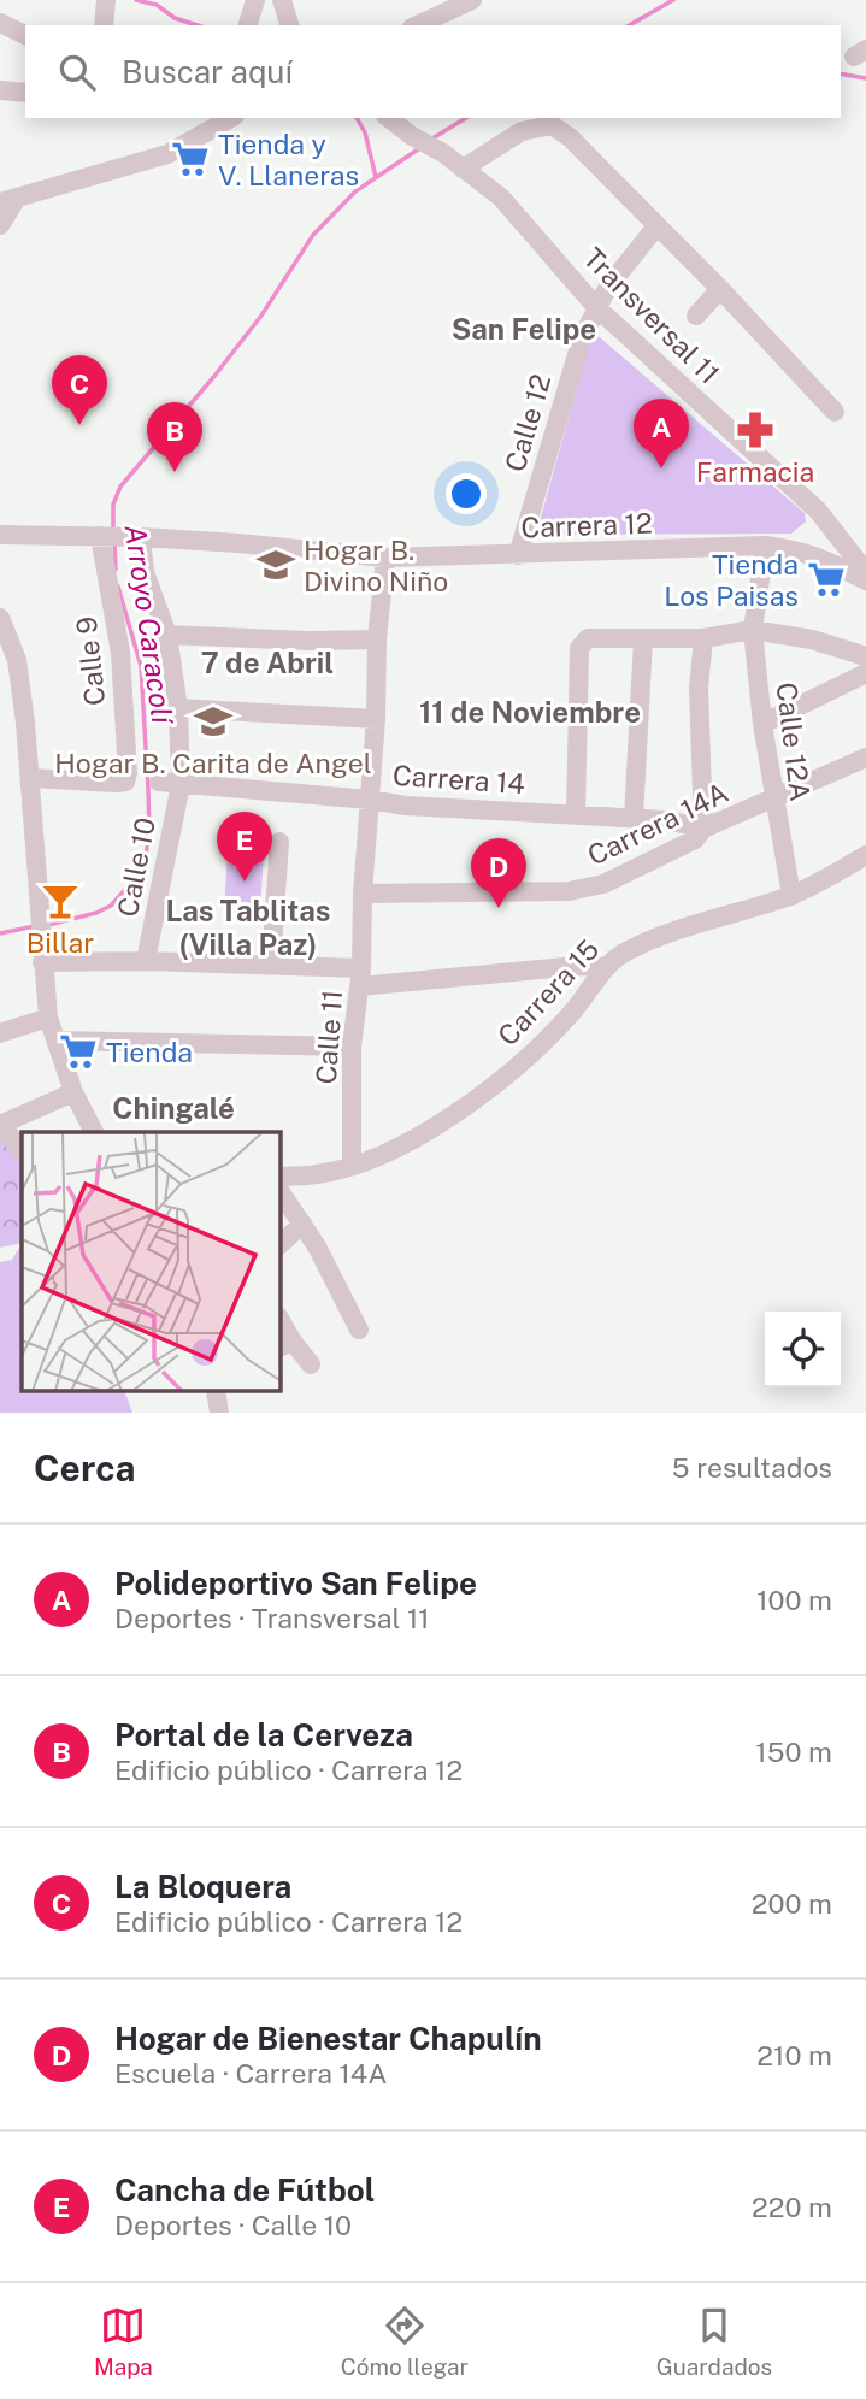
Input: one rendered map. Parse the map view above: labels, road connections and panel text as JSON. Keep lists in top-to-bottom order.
{
  "streets": {
    "street": [
      "Transversal 11",
      "Calle 12",
      "Carrera 12",
      "Calle 9",
      "Calle 12A",
      "Carrera 14",
      "Carrera 14A",
      "Calle 10",
      "Carrera 15",
      "Calle 11"
    ]
  },
  "crossings": [
    ["Transversal 11", "Calle 12"],
    ["Calle 12", "Carrera 12"],
    ["Carrera 12", "Calle 9"],
    ["Carrera 12", "Calle 12A"],
    ["Carrera 12", "Calle 10"],
    ["Carrera 12", "Calle 11"],
    ["Calle 9", "Calle 10"],
    ["Calle 12A", "Carrera 14A"],
    ["Calle 12A", "Carrera 15"],
    ["Carrera 14", "Carrera 14A"],
    ["Carrera 14", "Calle 10"],
    ["Carrera 14", "Calle 11"],
    ["Carrera 14A", "Calle 11"],
    ["Carrera 15", "Calle 11"]
  ],
  "districts": [
    "San Felipe",
    "7 de Abril",
    "11 de Noviembre",
    "Las Tablitas (Villa Paz)",
    "Chingalé"
  ],
  "water": ["Arroyo Caracolí"],
  "places": {
    "supermarket": ["Tienda y V. Llaneras", "Tienda Los Paisas", "Tienda"],
    "pharmacy": ["Farmacia"],
    "school or university": ["Hogar B. Divino Niño", "Hogar B. Carita de Angel"],
    "bar": ["Billar"]
  },
  "page": {
    "search": "Buscar aquí",
    "pins": [
      "C",
      "A",
      "B",
      "E",
      "D"
    ],
    "heading": ["Cerca", "5 resultados"],
    "list": [
      {
        "mark": "A",
        "name": "Polideportivo San Felipe",
        "note": "Deportes · Transversal 11",
        "value": "100 m"
      },
      {
        "mark": "B",
        "name": "Portal de la Cerveza",
        "note": "Edificio público · Carrera 12",
        "value": "150 m"
      },
      {
        "mark": "C",
        "name": "La Bloquera",
        "note": "Edificio público · Carrera 12",
        "value": "200 m"
      },
      {
        "mark": "D",
        "name": "Hogar de Bienestar Chapulín",
        "note": "Escuela · Carrera 14A",
        "value": "210 m"
      },
      {
        "mark": "E",
        "name": "Cancha de Fútbol",
        "note": "Deportes · Calle 10",
        "value": "220 m"
      }
    ],
    "nav": ["Mapa", "Cómo llegar", "Guardados"]
  }
}
